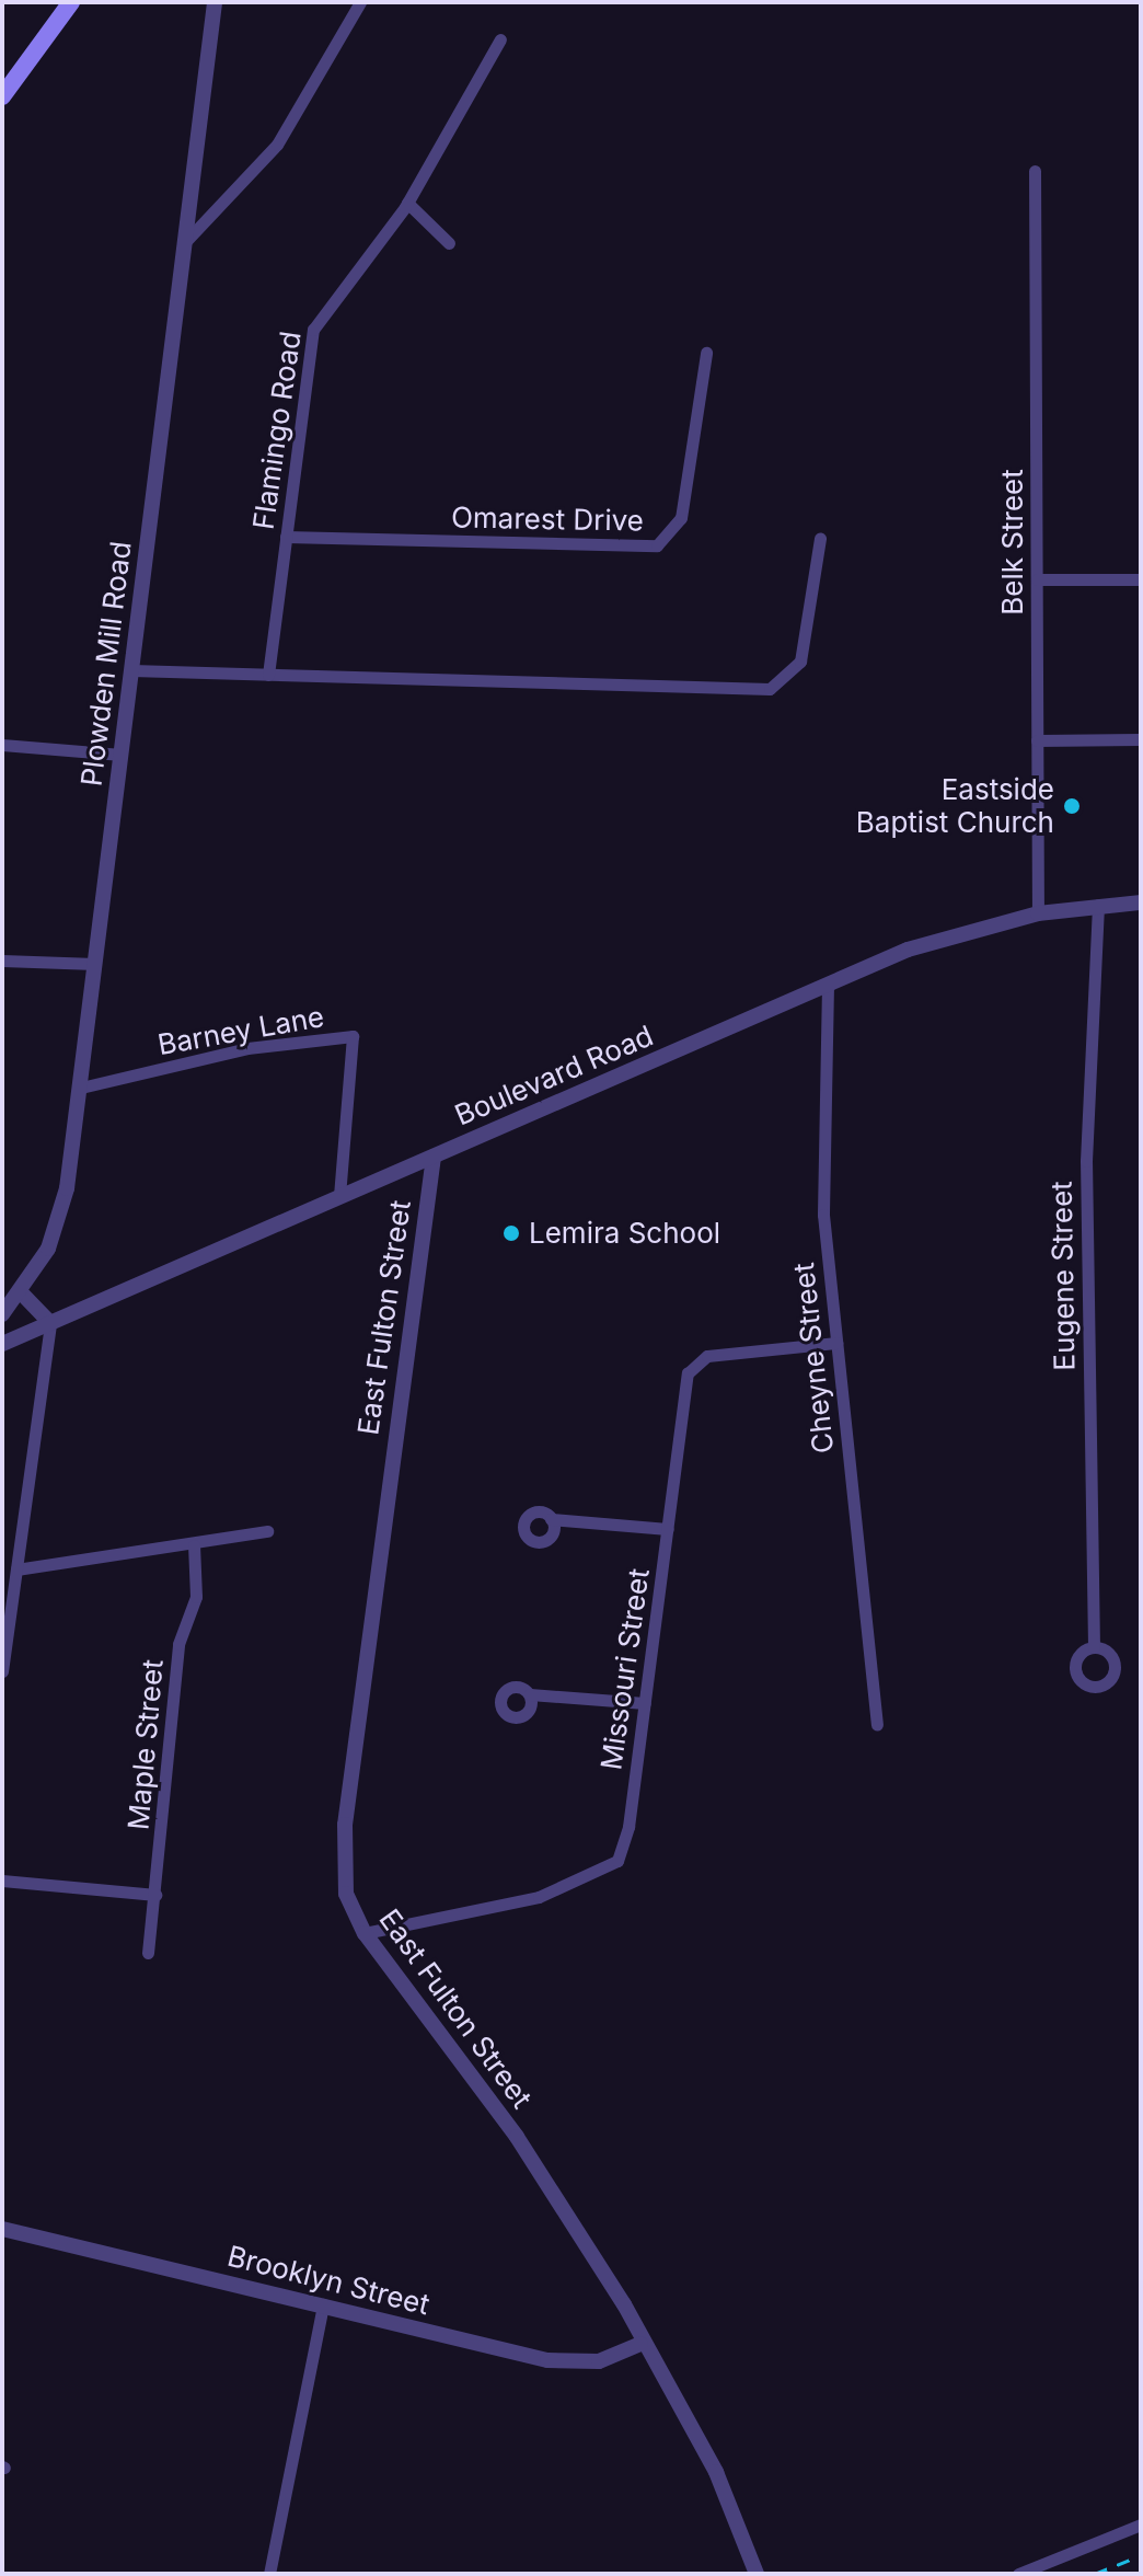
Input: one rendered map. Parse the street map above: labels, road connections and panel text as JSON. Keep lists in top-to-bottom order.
{
  "streets": {
    "street": [
      "Flamingo Road",
      "Omarest Drive",
      "Belk Street",
      "Plowden Mill Road",
      "Barney Lane",
      "Boulevard Road",
      "Eugene Street",
      "East Fulton Street",
      "Cheyne Street",
      "Missouri Street",
      "Maple Street",
      "Brooklyn Street"
    ]
  },
  "crossings": [
    ["Flamingo Road", "Omarest Drive"],
    ["Belk Street", "Boulevard Road"],
    ["Plowden Mill Road", "Barney Lane"],
    ["Barney Lane", "Boulevard Road"],
    ["Boulevard Road", "Eugene Street"],
    ["Boulevard Road", "East Fulton Street"],
    ["Boulevard Road", "Cheyne Street"],
    ["East Fulton Street", "Missouri Street"],
    ["East Fulton Street", "Brooklyn Street"],
    ["Cheyne Street", "Missouri Street"]
  ],
  "places": ["Eastside Baptist Church", "Lemira School"]
}
